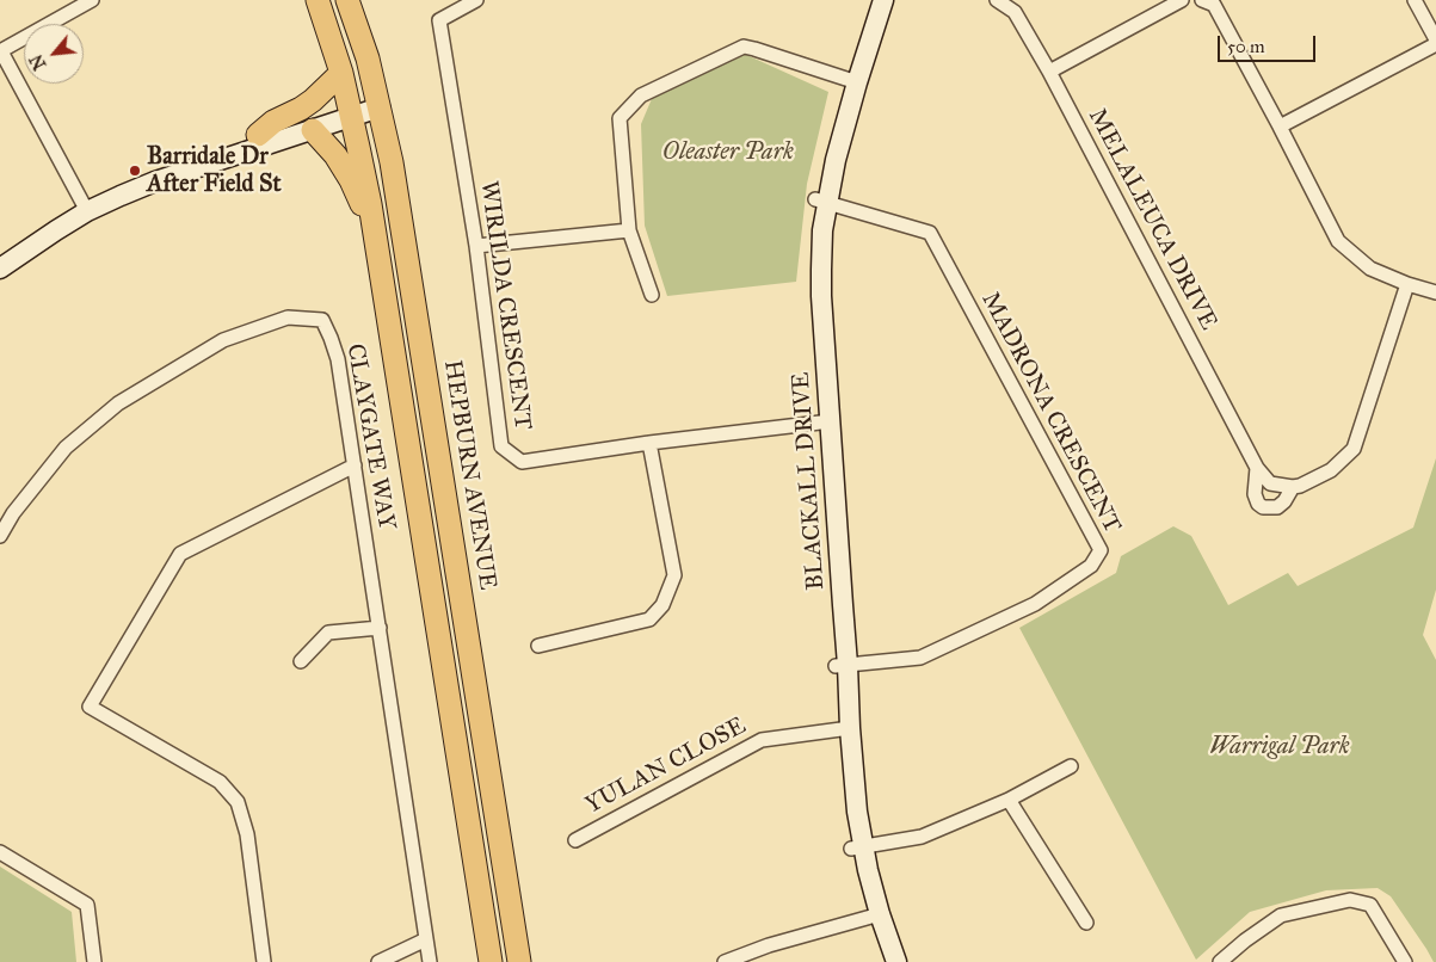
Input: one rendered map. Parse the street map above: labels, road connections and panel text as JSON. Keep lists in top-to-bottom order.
{
  "streets": {
    "main road": ["HEPBURN AVENUE", "BLACKALL DRIVE"],
    "street": [
      "MELALEUCA DRIVE",
      "WIRILDA CRESCENT",
      "MADRONA CRESCENT",
      "CLAYGATE WAY",
      "YULAN CLOSE"
    ]
  },
  "crossings": [
    ["WIRILDA CRESCENT", "BLACKALL DRIVE"],
    ["MADRONA CRESCENT", "BLACKALL DRIVE"],
    ["BLACKALL DRIVE", "YULAN CLOSE"]
  ],
  "parks": ["Oleaster Park", "Warrigal Park"],
  "places": ["Barridale Dr After Field St"],
  "scale_bar": "50 m",
  "north": "bottom left"
}
